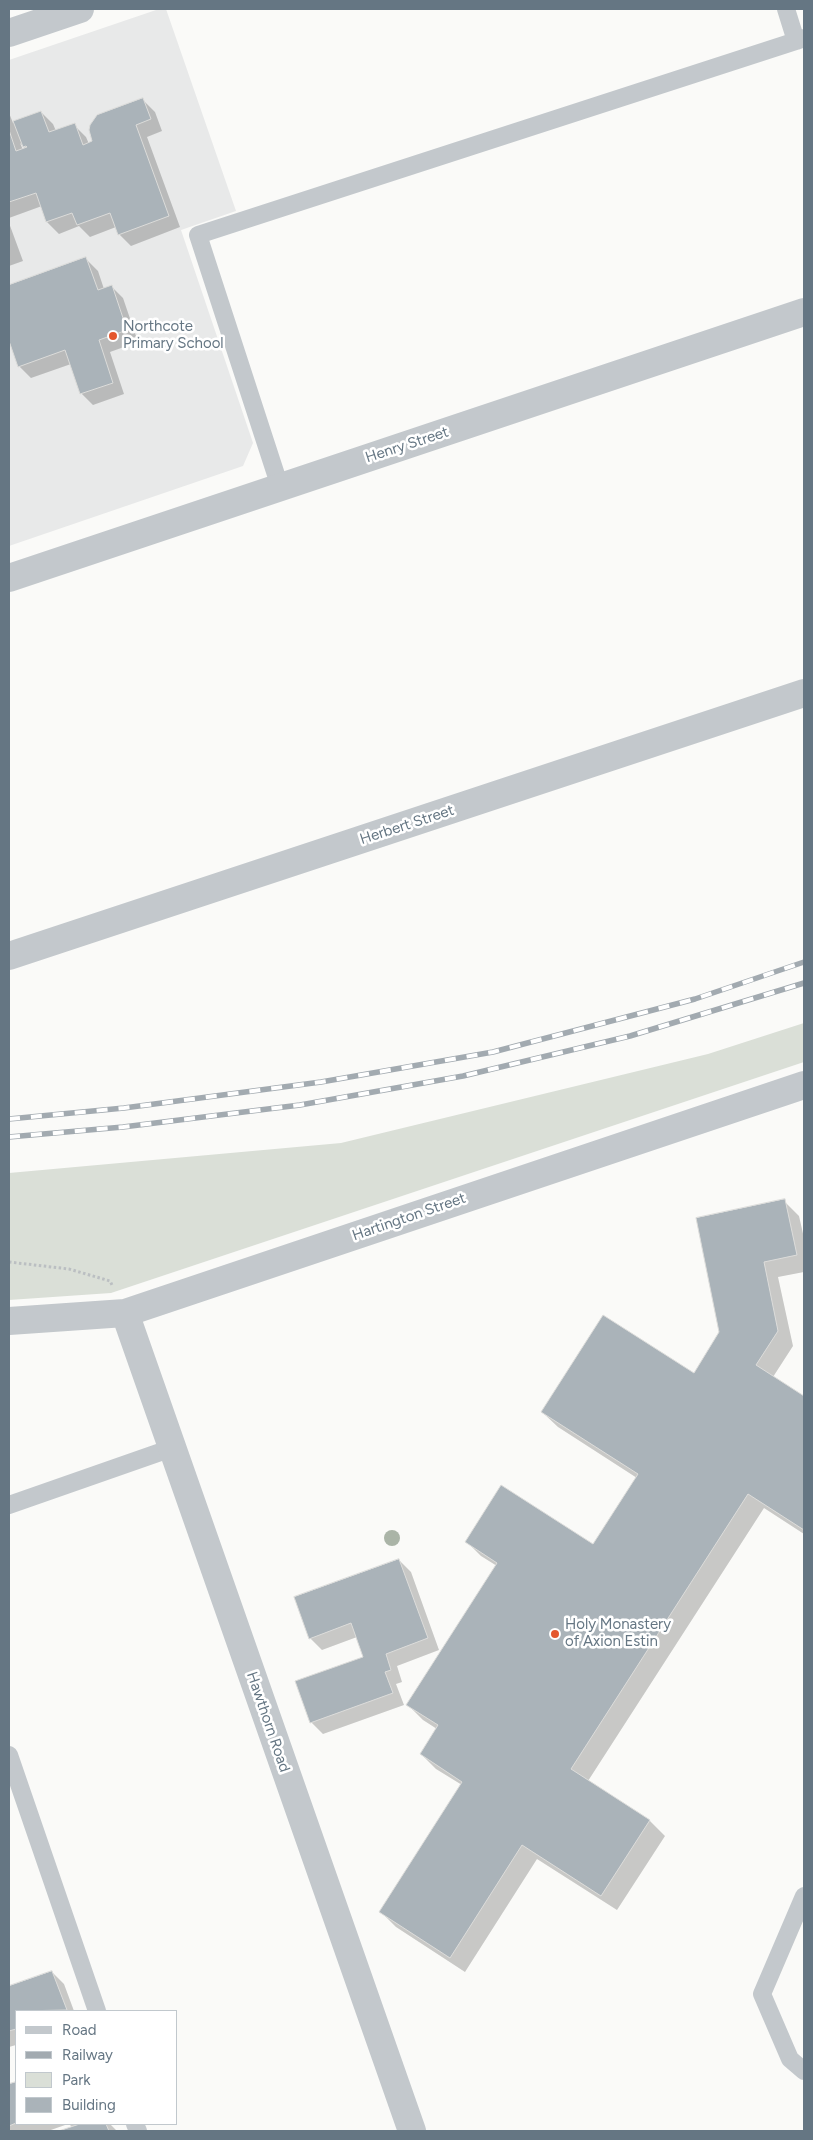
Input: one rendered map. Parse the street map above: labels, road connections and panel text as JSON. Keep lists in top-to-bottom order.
{
  "streets": {
    "street": [
      "Henry Street",
      "Herbert Street",
      "Hartington Street",
      "Hawthorn Road"
    ]
  },
  "crossings": [
    ["Hartington Street", "Hawthorn Road"]
  ],
  "places": ["Northcote Primary School", "Holy Monastery of Axion Estin"],
  "legend": [
    "Road",
    "Railway",
    "Park",
    "Building"
  ]
}
